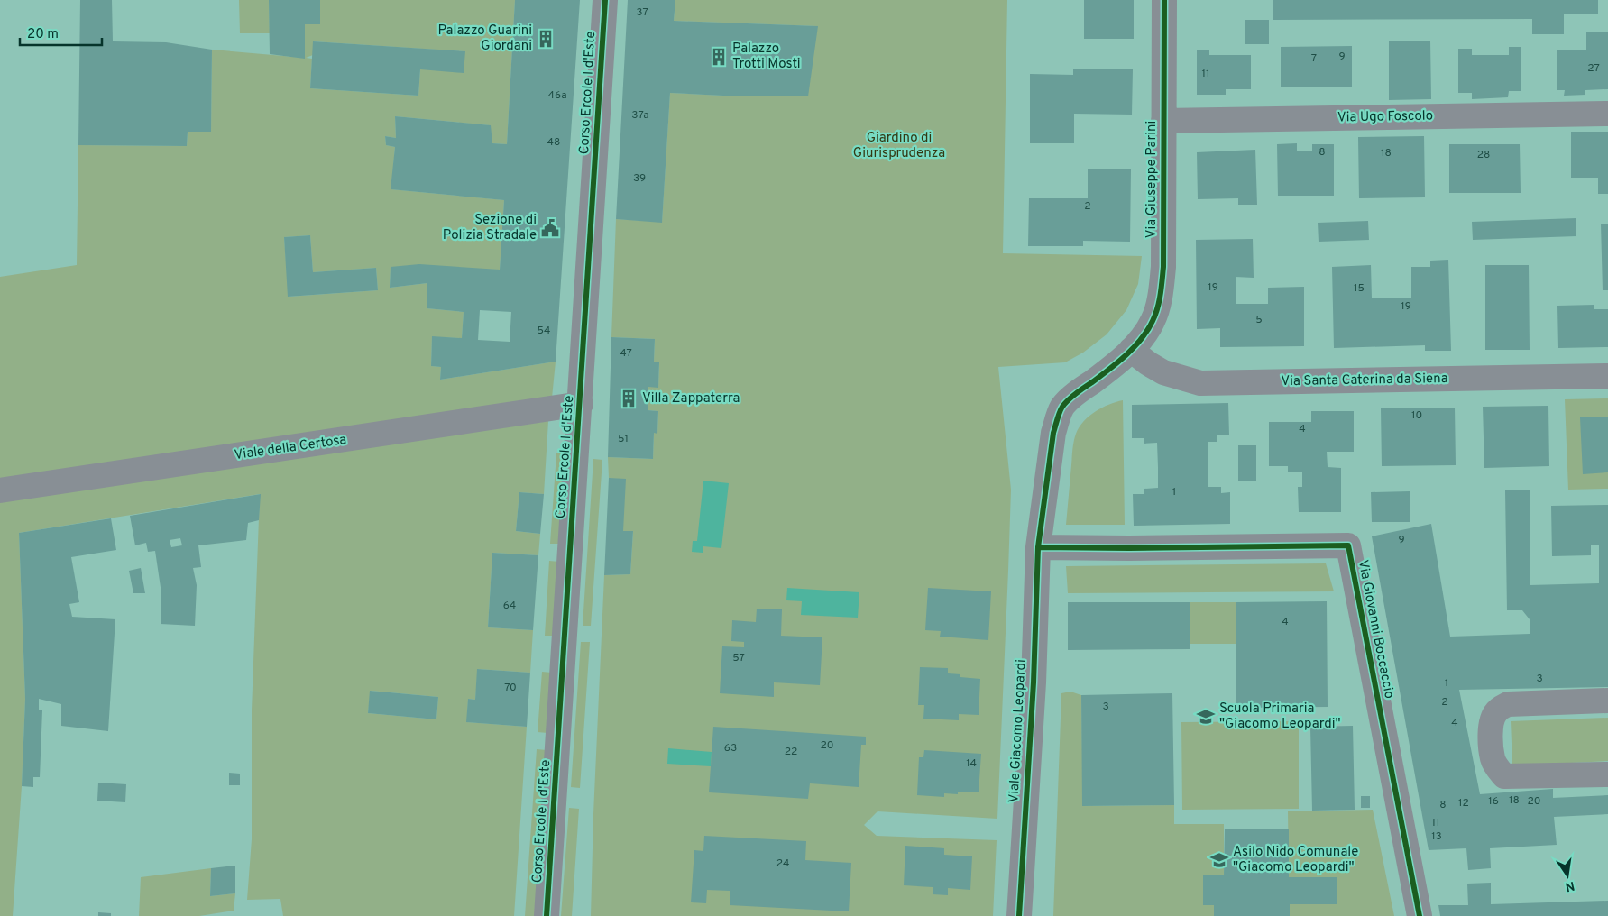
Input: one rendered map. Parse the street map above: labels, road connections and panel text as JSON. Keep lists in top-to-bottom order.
{
  "streets": {
    "street": [
      "Corso Ercole I d'Este",
      "Via Ugo Foscolo",
      "Via Giuseppe Parini",
      "Via Santa Caterina da Siena",
      "Viale della Certosa",
      "Via Giovanni Boccaccio",
      "Viale Giacomo Leopardi"
    ]
  },
  "crossings": [
    ["Corso Ercole I d'Este", "Viale della Certosa"],
    ["Via Ugo Foscolo", "Via Giuseppe Parini"],
    ["Via Giuseppe Parini", "Via Santa Caterina da Siena"],
    ["Via Giuseppe Parini", "Via Giovanni Boccaccio"],
    ["Via Giuseppe Parini", "Viale Giacomo Leopardi"],
    ["Via Giovanni Boccaccio", "Viale Giacomo Leopardi"]
  ],
  "parks": ["Giardino di Giurisprudenza"],
  "places": {
    "building": ["Palazzo Guarini Giordani", "Palazzo Trotti Mosti", "Villa Zappaterra"],
    "public building": ["Sezione di Polizia Stradale"],
    "school or university": ["Scuola Primaria \"Giacomo Leopardi\"", "Asilo Nido Comunale \"Giacomo Leopardi\""]
  },
  "house_numbers": [
    "37",
    "9",
    "7",
    "27",
    "11",
    "46a",
    "37a",
    "48",
    "8",
    "18",
    "28",
    "39",
    "2",
    "19",
    "15",
    "19",
    "5",
    "54",
    "47",
    "10",
    "4",
    "51",
    "1",
    "9",
    "64",
    "4",
    "57",
    "3",
    "1",
    "70",
    "2",
    "3",
    "4",
    "20",
    "63",
    "22",
    "14",
    "18",
    "16",
    "20",
    "12",
    "8",
    "11",
    "13",
    "24"
  ],
  "scale_bar": "20 m",
  "north": "bottom"
}
